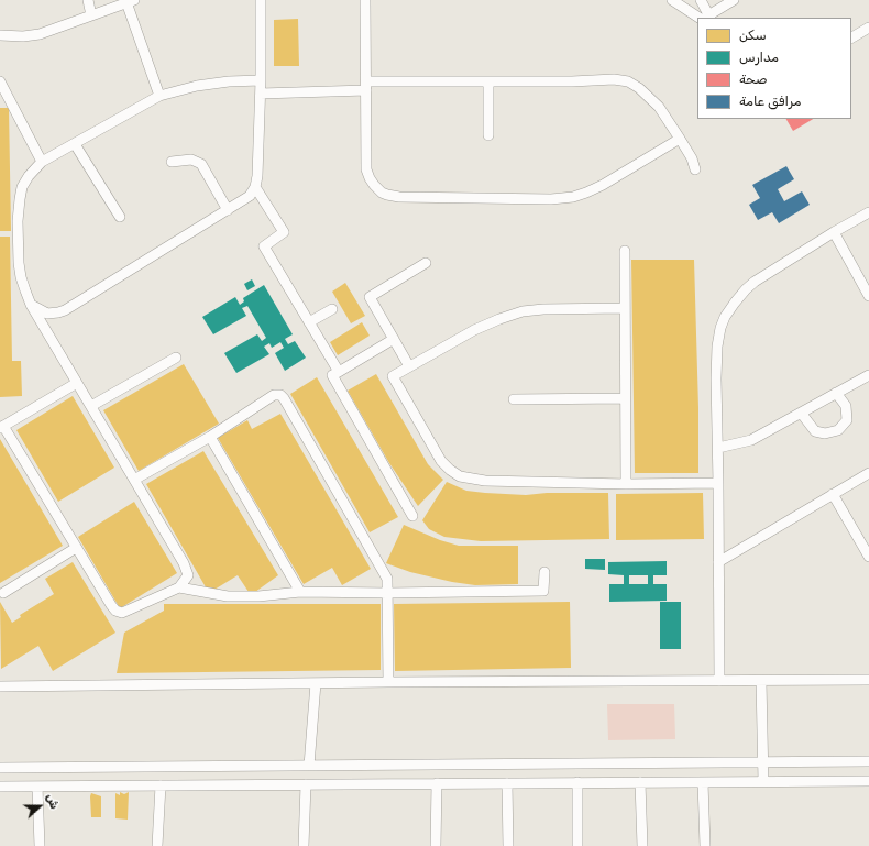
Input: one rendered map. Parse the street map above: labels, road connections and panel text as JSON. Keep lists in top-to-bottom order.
{
  "legend": [
    "سكن",
    "مدارس",
    "صحة",
    "مرافق عامة"
  ],
  "north": "right"
}
